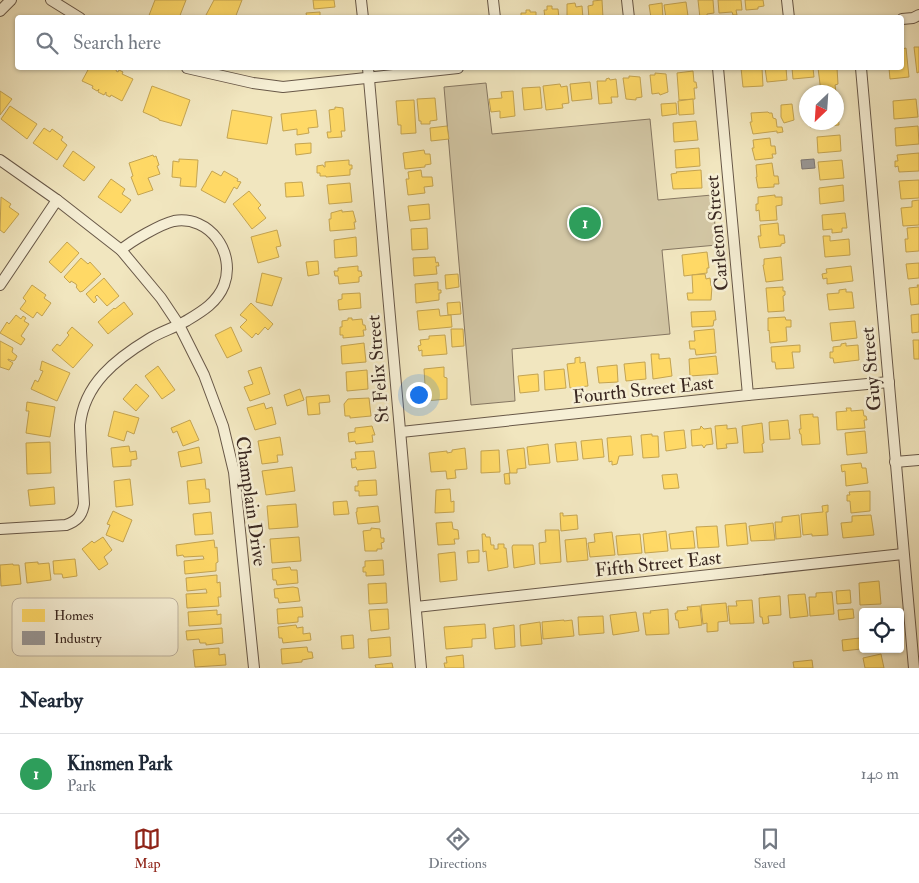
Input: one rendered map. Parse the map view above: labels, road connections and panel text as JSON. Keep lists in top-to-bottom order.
{
  "streets": {
    "street": [
      "Carleton Street",
      "St Felix Street",
      "Guy Street",
      "Fourth Street East",
      "Champlain Drive",
      "Fifth Street East"
    ]
  },
  "crossings": [
    ["Carleton Street", "Fourth Street East"],
    ["St Felix Street", "Fourth Street East"],
    ["St Felix Street", "Fifth Street East"],
    ["Guy Street", "Fourth Street East"],
    ["Guy Street", "Fifth Street East"]
  ],
  "legend": ["Homes", "Industry"],
  "north": "bottom left",
  "page": {
    "search": "Search here",
    "pins": "1",
    "heading": "Nearby",
    "list": [
      {
        "mark": "1",
        "name": "Kinsmen Park",
        "note": "Park",
        "value": "140 m"
      }
    ],
    "nav": ["Map", "Directions", "Saved"]
  }
}
